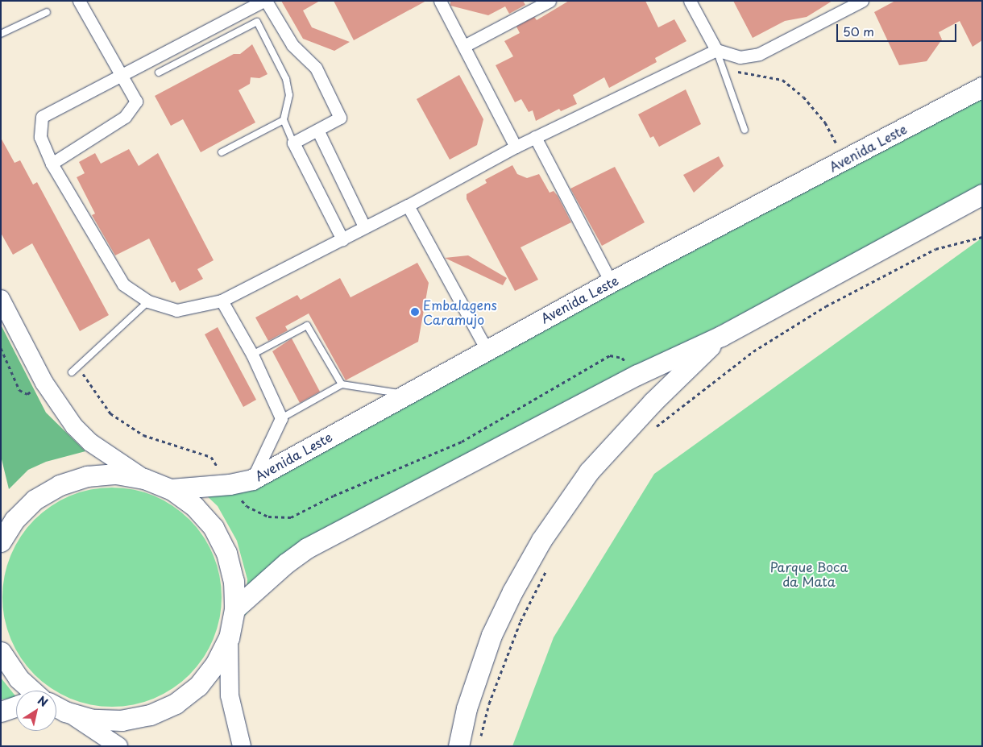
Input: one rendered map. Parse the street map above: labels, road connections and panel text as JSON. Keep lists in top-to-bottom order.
{
  "streets": {
    "main road": ["Avenida Leste"]
  },
  "parks": ["Parque Boca da Mata"],
  "places": ["Embalagens Caramujo"],
  "scale_bar": "50 m",
  "north": "top right"
}
